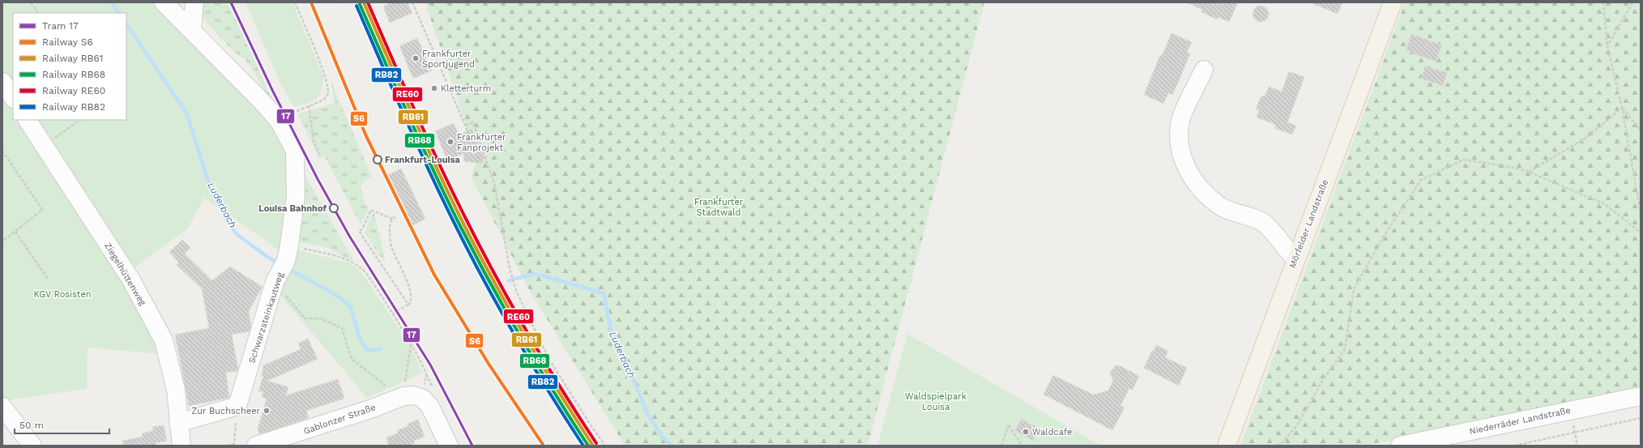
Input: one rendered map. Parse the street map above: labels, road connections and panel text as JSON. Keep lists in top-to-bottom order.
{
  "streets": {
    "main road": ["Mörfelder Landstraße"],
    "street": [
      "Ziegelhüttenweg",
      "Schwarzsteinkautweg",
      "Gablonzer Straße",
      "Niederräder Landstraße"
    ]
  },
  "water": ["Luderbach"],
  "parks": ["Frankfurter Stadtwald", "KGV Rosisten", "Waldspielpark Louisa"],
  "places": [
    "Frankfurter Sportjugend",
    "Kletterturm",
    "Frankfurter Fanprojekt",
    "Frankfurt-Louisa",
    "Louisa Bahnhof",
    "Zur Buchscheer",
    "Waldcafe"
  ],
  "lines": [
    "tram line 17",
    "rail line S6",
    "rail line RB61",
    "rail line RE60",
    "rail line RB68",
    "rail line RB82"
  ],
  "legend": [
    "Tram 17",
    "Railway S6",
    "Railway RB61",
    "Railway RB68",
    "Railway RE60",
    "Railway RB82"
  ],
  "scale_bar": "50 m"
}
